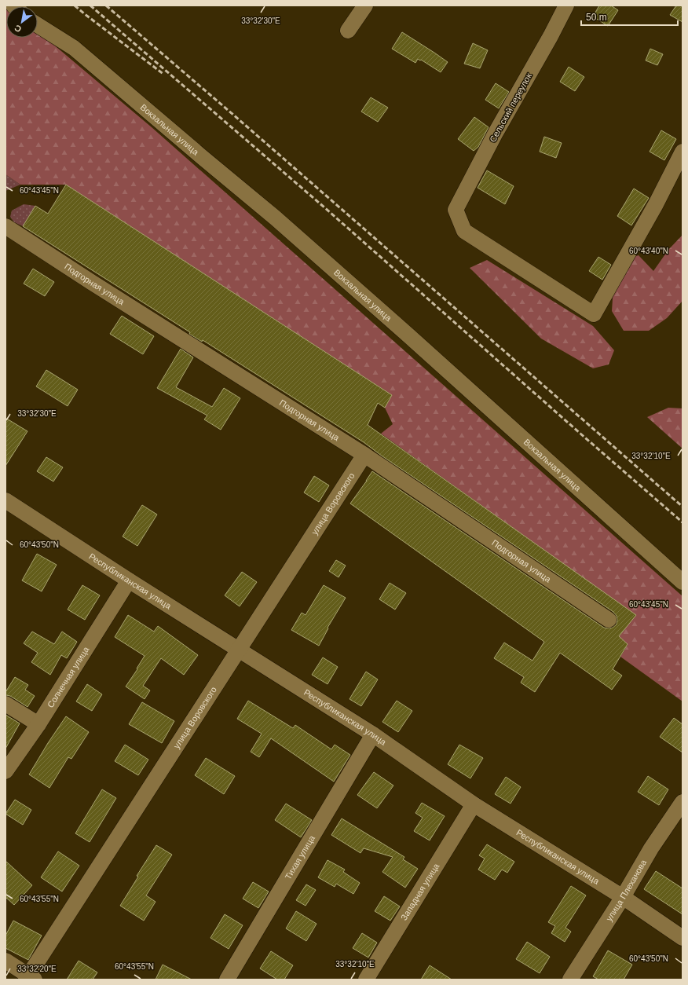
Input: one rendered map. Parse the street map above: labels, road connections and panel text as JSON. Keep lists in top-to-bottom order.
{
  "streets": {
    "street": [
      "Сельский переулок",
      "Вокзальная улица",
      "Подгорная улица",
      "улица Воровского",
      "Республиканская улица",
      "Солнечная улица",
      "Тихая улица",
      "улица Плеханова",
      "Западная улица"
    ]
  },
  "crossings": [
    ["Подгорная улица", "улица Воровского"],
    ["улица Воровского", "Республиканская улица"],
    ["Республиканская улица", "Солнечная улица"],
    ["Республиканская улица", "Тихая улица"],
    ["Республиканская улица", "улица Плеханова"],
    ["Республиканская улица", "Западная улица"]
  ],
  "scale_bar": "50 m",
  "north": "bottom left",
  "coordinates": [
    "33°32'30\"E",
    "60°43'45\"N",
    "60°43'40\"N",
    "33°32'10\"E",
    "60°43'50\"N",
    "60°43'55\"N",
    "33°32'20\"E"
  ]
}
